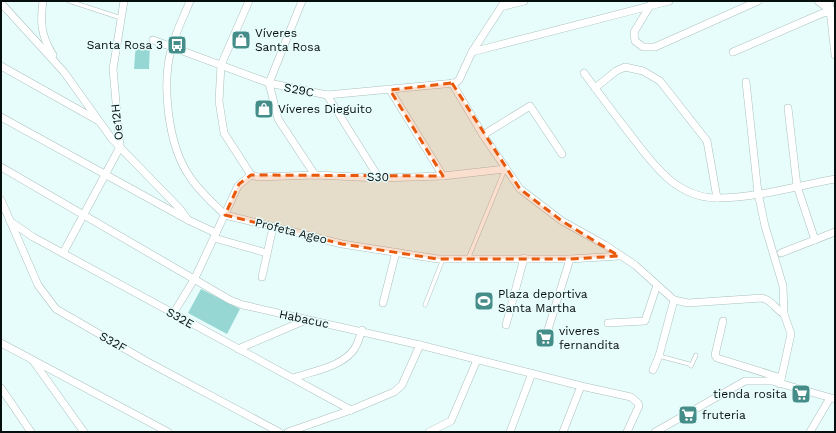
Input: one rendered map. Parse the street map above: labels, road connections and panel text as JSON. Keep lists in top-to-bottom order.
{
  "streets": {
    "street": [
      "S29C",
      "Oe12H",
      "S30",
      "Profeta Ageo",
      "S32E",
      "Habacuc",
      "S32F"
    ]
  },
  "crossings": [
    ["Oe12H", "S32E"],
    ["Oe12H", "Habacuc"],
    ["S32E", "S32F"]
  ],
  "places": {
    "shop": ["Víveres Santa Rosa", "Víveres Dieguito"],
    "bus stop": ["Santa Rosa 3"],
    "sports": ["Plaza deportiva Santa Martha"],
    "supermarket": ["viveres fernandita", "tienda rosita", "fruteria"]
  }
}
